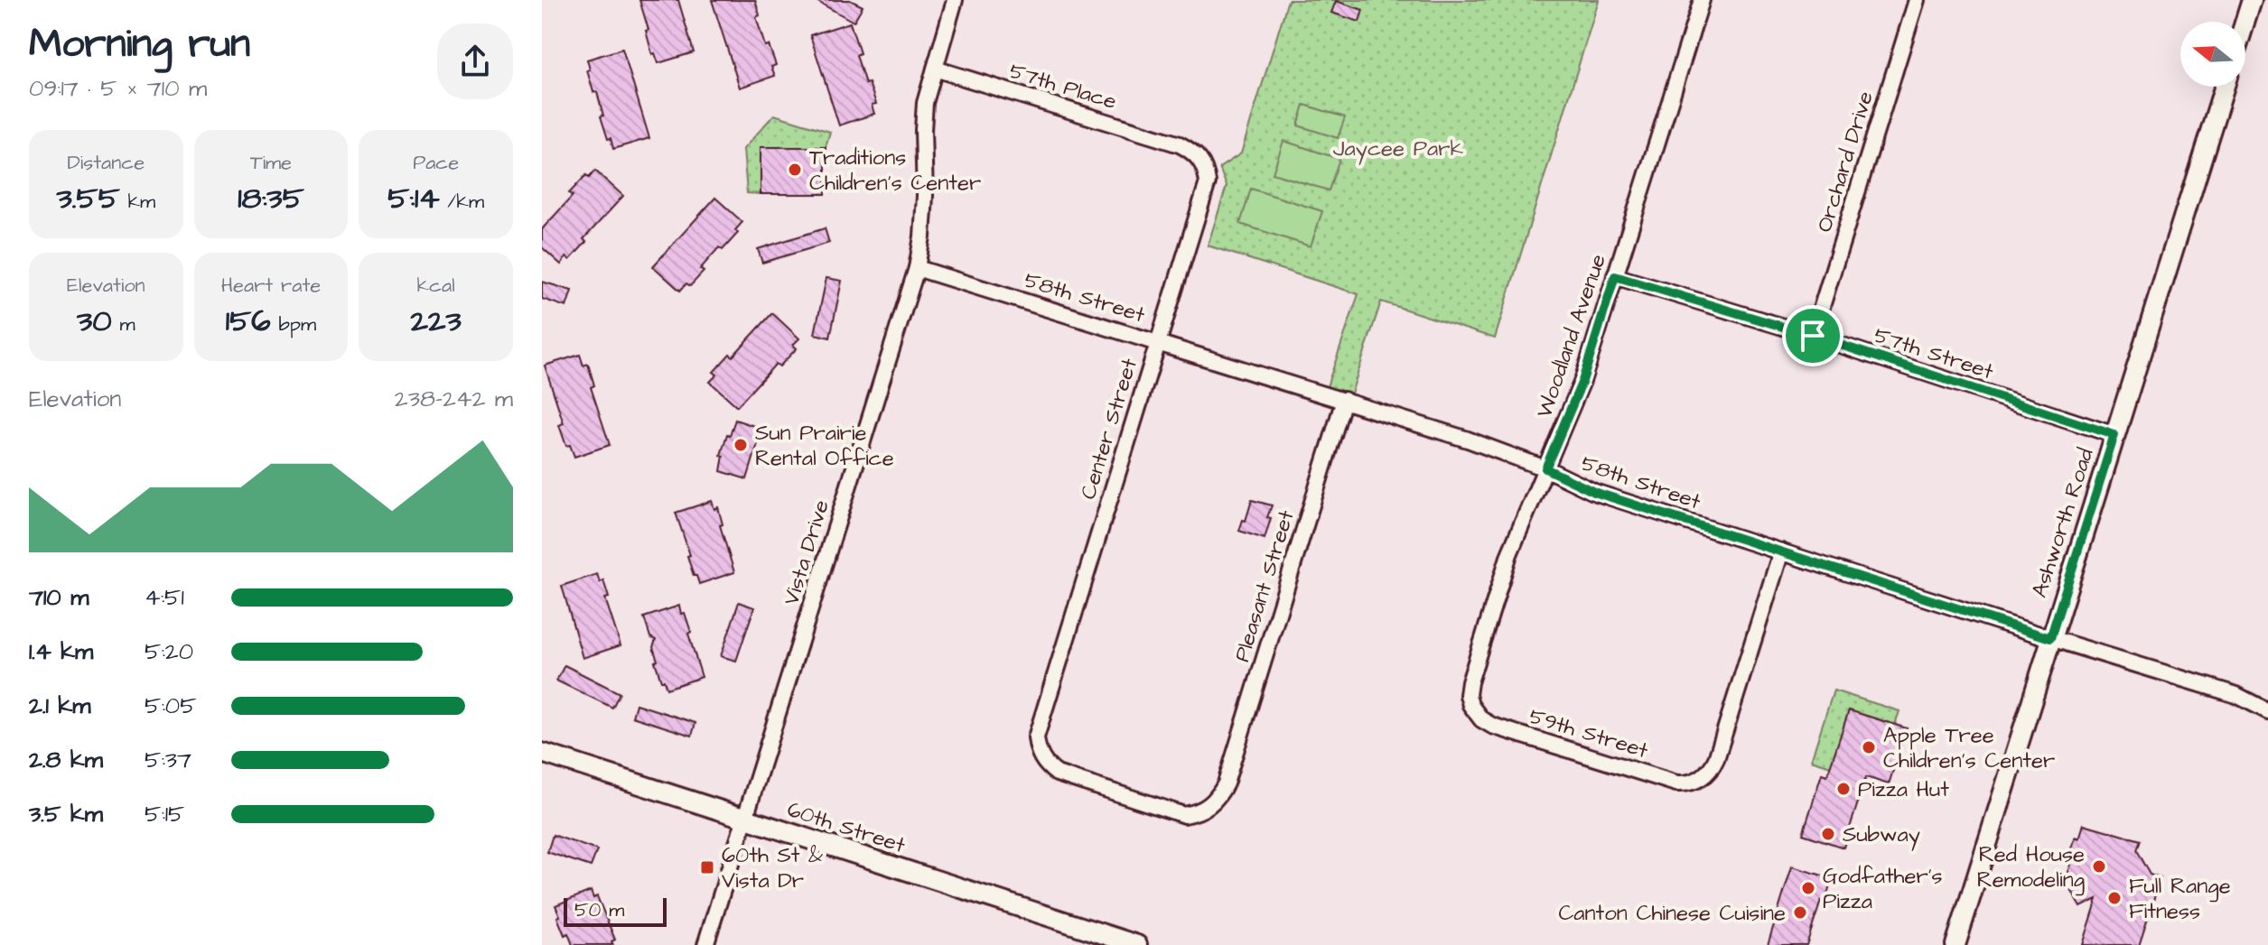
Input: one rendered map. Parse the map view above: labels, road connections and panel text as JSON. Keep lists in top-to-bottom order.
{
  "streets": {
    "main road": ["Ashworth Road", "60th Street"],
    "street": [
      "57th Place",
      "Orchard Drive",
      "58th Street",
      "Woodland Avenue",
      "57th Street",
      "Center Street",
      "Vista Drive",
      "Pleasant Street",
      "59th Street"
    ]
  },
  "crossings": [
    ["57th Place", "Center Street"],
    ["57th Place", "Vista Drive"],
    ["Orchard Drive", "57th Street"],
    ["58th Street", "Woodland Avenue"],
    ["58th Street", "Center Street"],
    ["58th Street", "Ashworth Road"],
    ["58th Street", "Vista Drive"],
    ["58th Street", "Pleasant Street"],
    ["58th Street", "59th Street"],
    ["Woodland Avenue", "57th Street"],
    ["Woodland Avenue", "59th Street"],
    ["57th Street", "Ashworth Road"],
    ["Center Street", "Pleasant Street"],
    ["Vista Drive", "60th Street"]
  ],
  "parks": ["Jaycee Park"],
  "places": {
    "other": [
      "Traditions Children's Center",
      "Sun Prairie Rental Office",
      "Apple Tree Children's Center",
      "Pizza Hut",
      "Subway",
      "Red House Remodeling",
      "Godfather's Pizza",
      "Full Range Fitness",
      "Canton Chinese Cuisine"
    ],
    "transit": ["60th St & Vista Dr"]
  },
  "scale_bar": "50 m",
  "north": "left",
  "page": {
    "heading": ["Morning run", "09:17 · 5 × 710 m"],
    "stats": [
      ["Distance", "3.55 km"],
      ["Time", "18:35"],
      ["Pace", "5:14 /km"],
      ["Elevation", "30 m"],
      ["Heart rate", "156 bpm"],
      ["kcal", "223"]
    ],
    "chart": ["Elevation", "238–242 m"],
    "list": [
      {
        "name": "710 m",
        "note": "4:51"
      },
      {
        "name": "1.4 km",
        "note": "5:20"
      },
      {
        "name": "2.1 km",
        "note": "5:05"
      },
      {
        "name": "2.8 km",
        "note": "5:37"
      },
      {
        "name": "3.5 km",
        "note": "5:15"
      }
    ],
    "scale": "50 m"
  }
}
